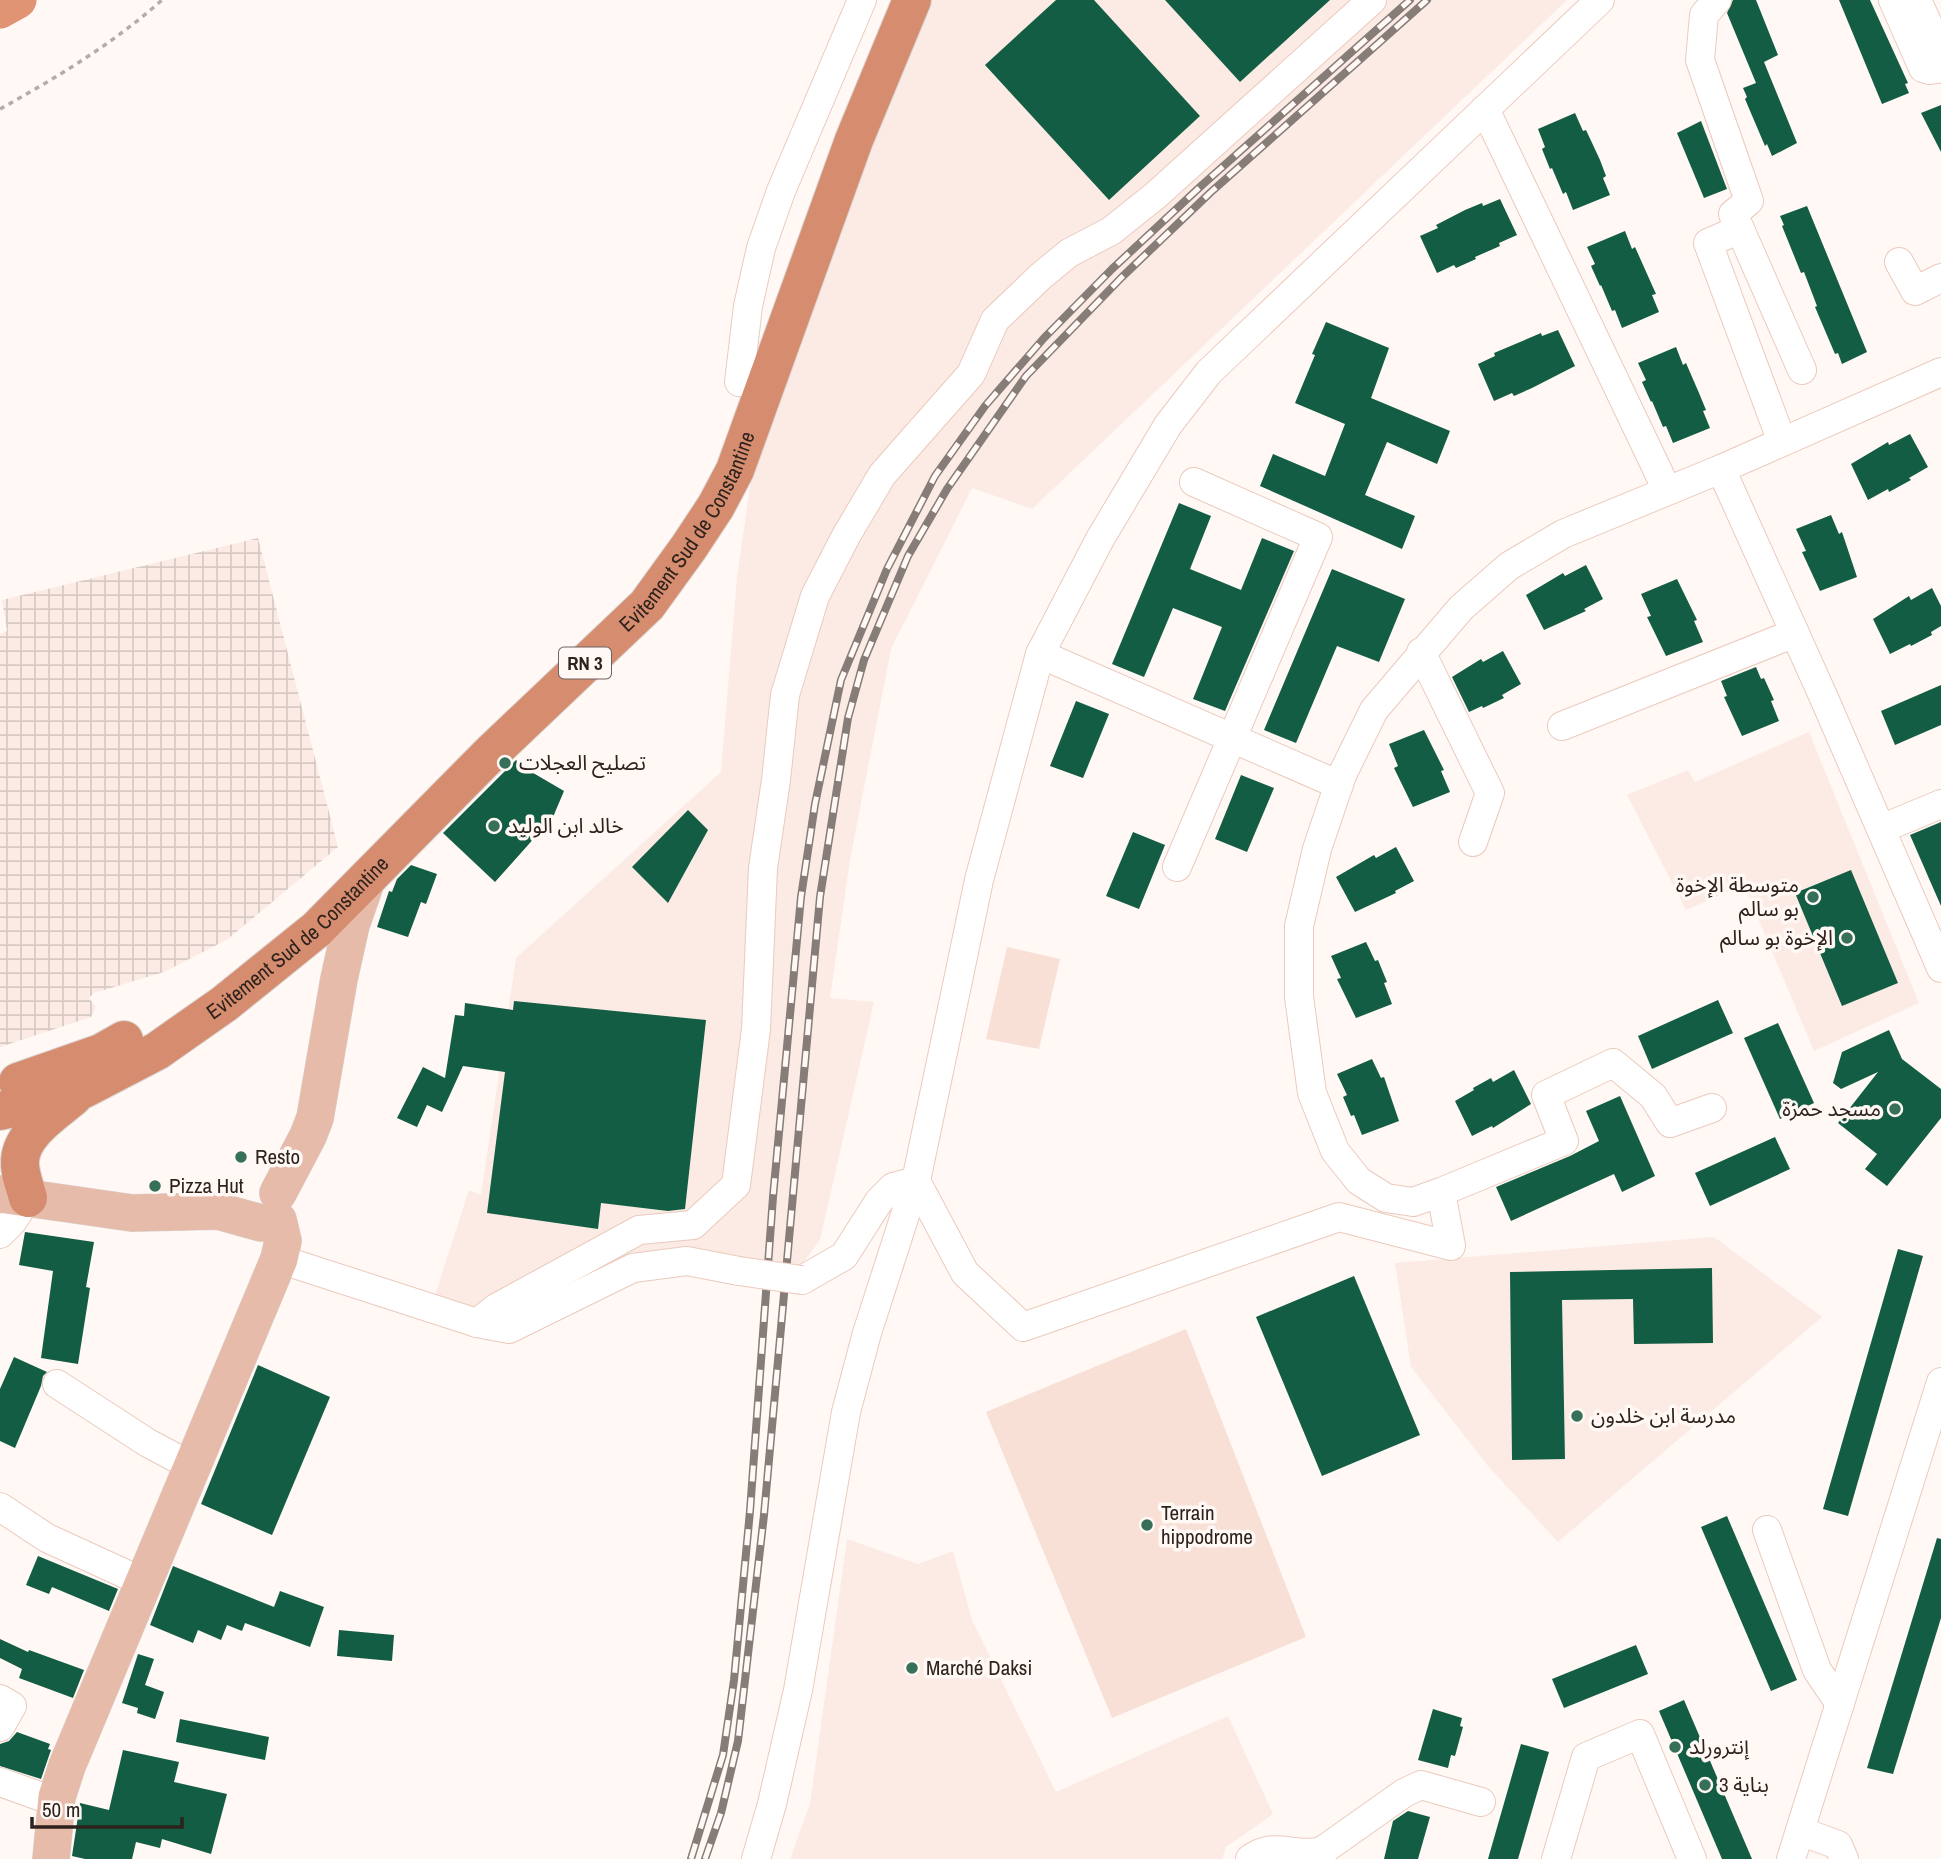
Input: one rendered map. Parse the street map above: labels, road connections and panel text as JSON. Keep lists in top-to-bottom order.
{
  "streets": {
    "highway": ["Evitement Sud de Constantine", "RN 3"]
  },
  "places": [
    "تصليح العجلات",
    "خالد ابن الوليد",
    "متوسطة الإخوة بو سالم",
    "الإخوة بو سالم",
    "مسجد حمزة",
    "Resto",
    "Pizza Hut",
    "مدرسة ابن خلدون",
    "Terrain hippodrome",
    "Marché Daksi",
    "إنترورلد",
    "بناية 3"
  ],
  "scale_bar": "50 m"
}
